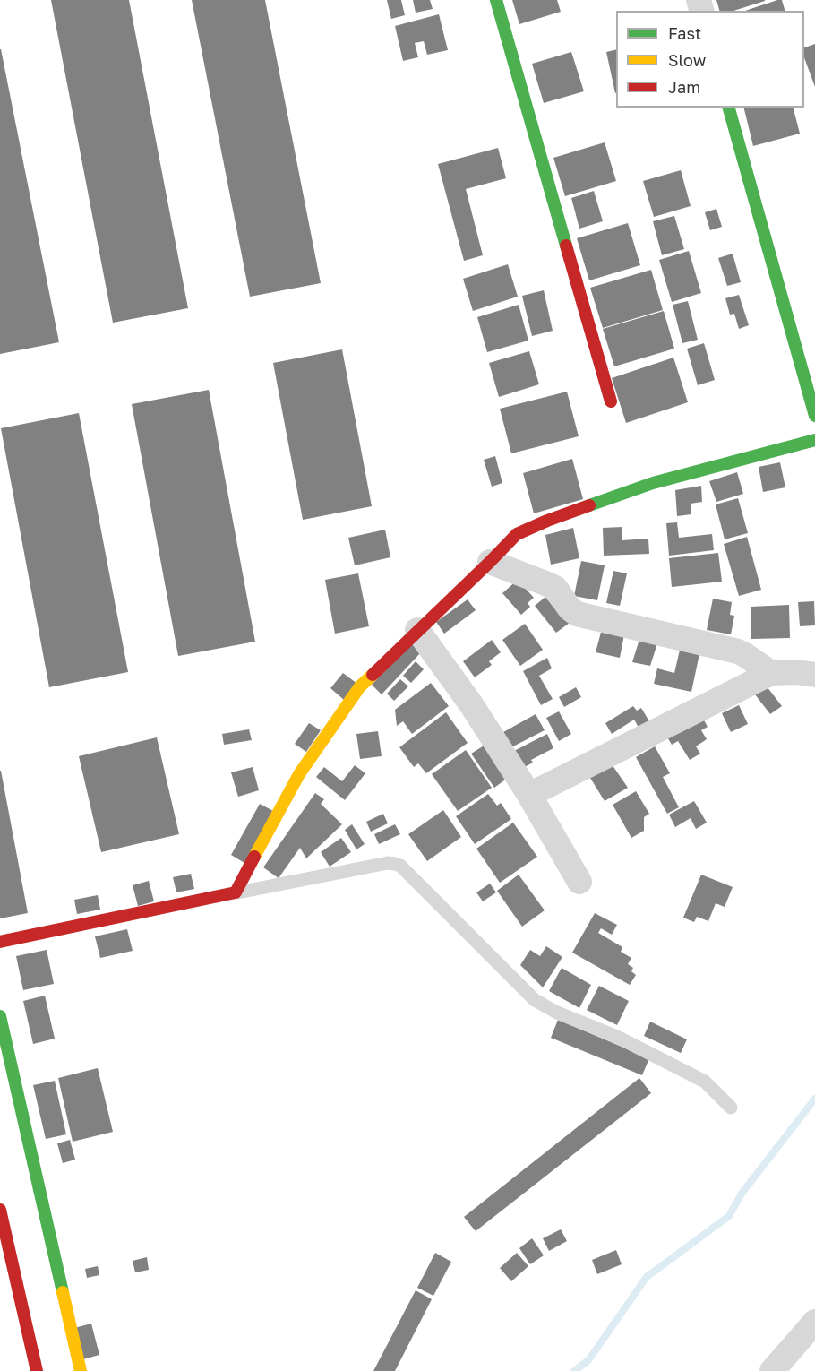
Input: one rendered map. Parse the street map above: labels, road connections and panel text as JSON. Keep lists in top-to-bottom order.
{
  "legend": ["Fast", "Slow", "Jam"]
}
